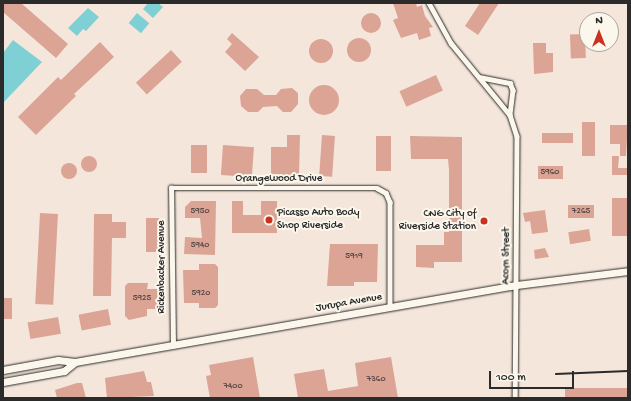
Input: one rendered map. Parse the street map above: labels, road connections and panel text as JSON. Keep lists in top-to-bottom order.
{
  "streets": {
    "main road": ["Jurupa Avenue"],
    "street": ["Orangewood Drive", "Acorn Street", "Rickenbacker Avenue"]
  },
  "crossings": [
    ["Orangewood Drive", "Rickenbacker Avenue"],
    ["Orangewood Drive", "Jurupa Avenue"],
    ["Acorn Street", "Jurupa Avenue"],
    ["Rickenbacker Avenue", "Jurupa Avenue"]
  ],
  "places": ["Picasso Auto Body Shop Riverside", "CNG City of Riverside Station"],
  "house_numbers": [
    "5960",
    "5950",
    "7265",
    "5940",
    "5919",
    "5920",
    "5925",
    "7360",
    "7400"
  ],
  "scale_bar": "100 m",
  "north": "top"
}
